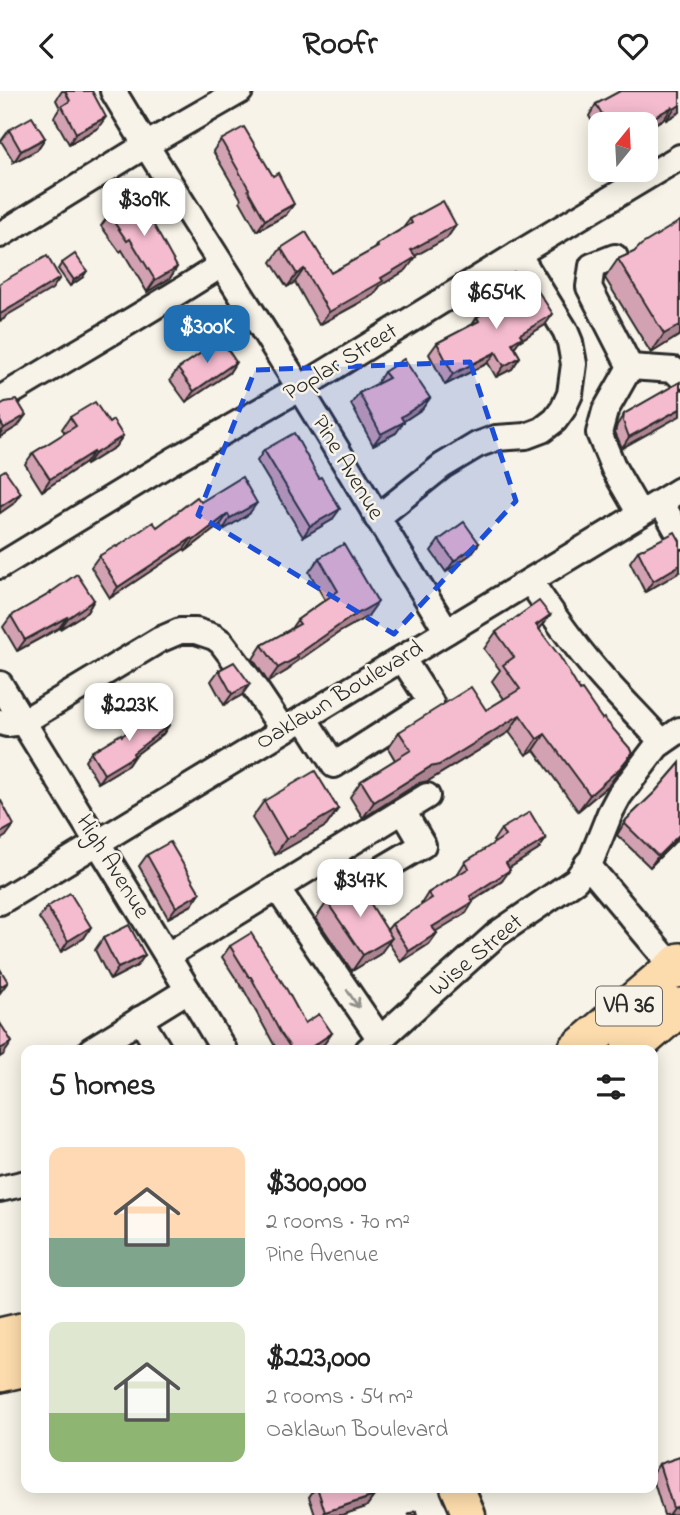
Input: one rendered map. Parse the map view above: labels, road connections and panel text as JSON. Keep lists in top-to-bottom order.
{
  "streets": {
    "highway": ["VA 36"],
    "street": [
      "Poplar Street",
      "Pine Avenue",
      "Oaklawn Boulevard",
      "High Avenue",
      "Wise Street"
    ]
  },
  "crossings": [
    ["Poplar Street", "Pine Avenue"],
    ["Pine Avenue", "Oaklawn Boulevard"],
    ["Oaklawn Boulevard", "High Avenue"]
  ],
  "north": "top",
  "page": {
    "header": "Roofr",
    "price": [
      "$309K",
      "$654K",
      "$300K",
      "$223K",
      "$347K"
    ],
    "heading": "5 homes",
    "list": [
      {
        "name": "$300,000",
        "note": "2 rooms · 70 m² · Pine Avenue"
      },
      {
        "name": "$223,000",
        "note": "2 rooms · 54 m² · Oaklawn Boulevard"
      }
    ]
  }
}
